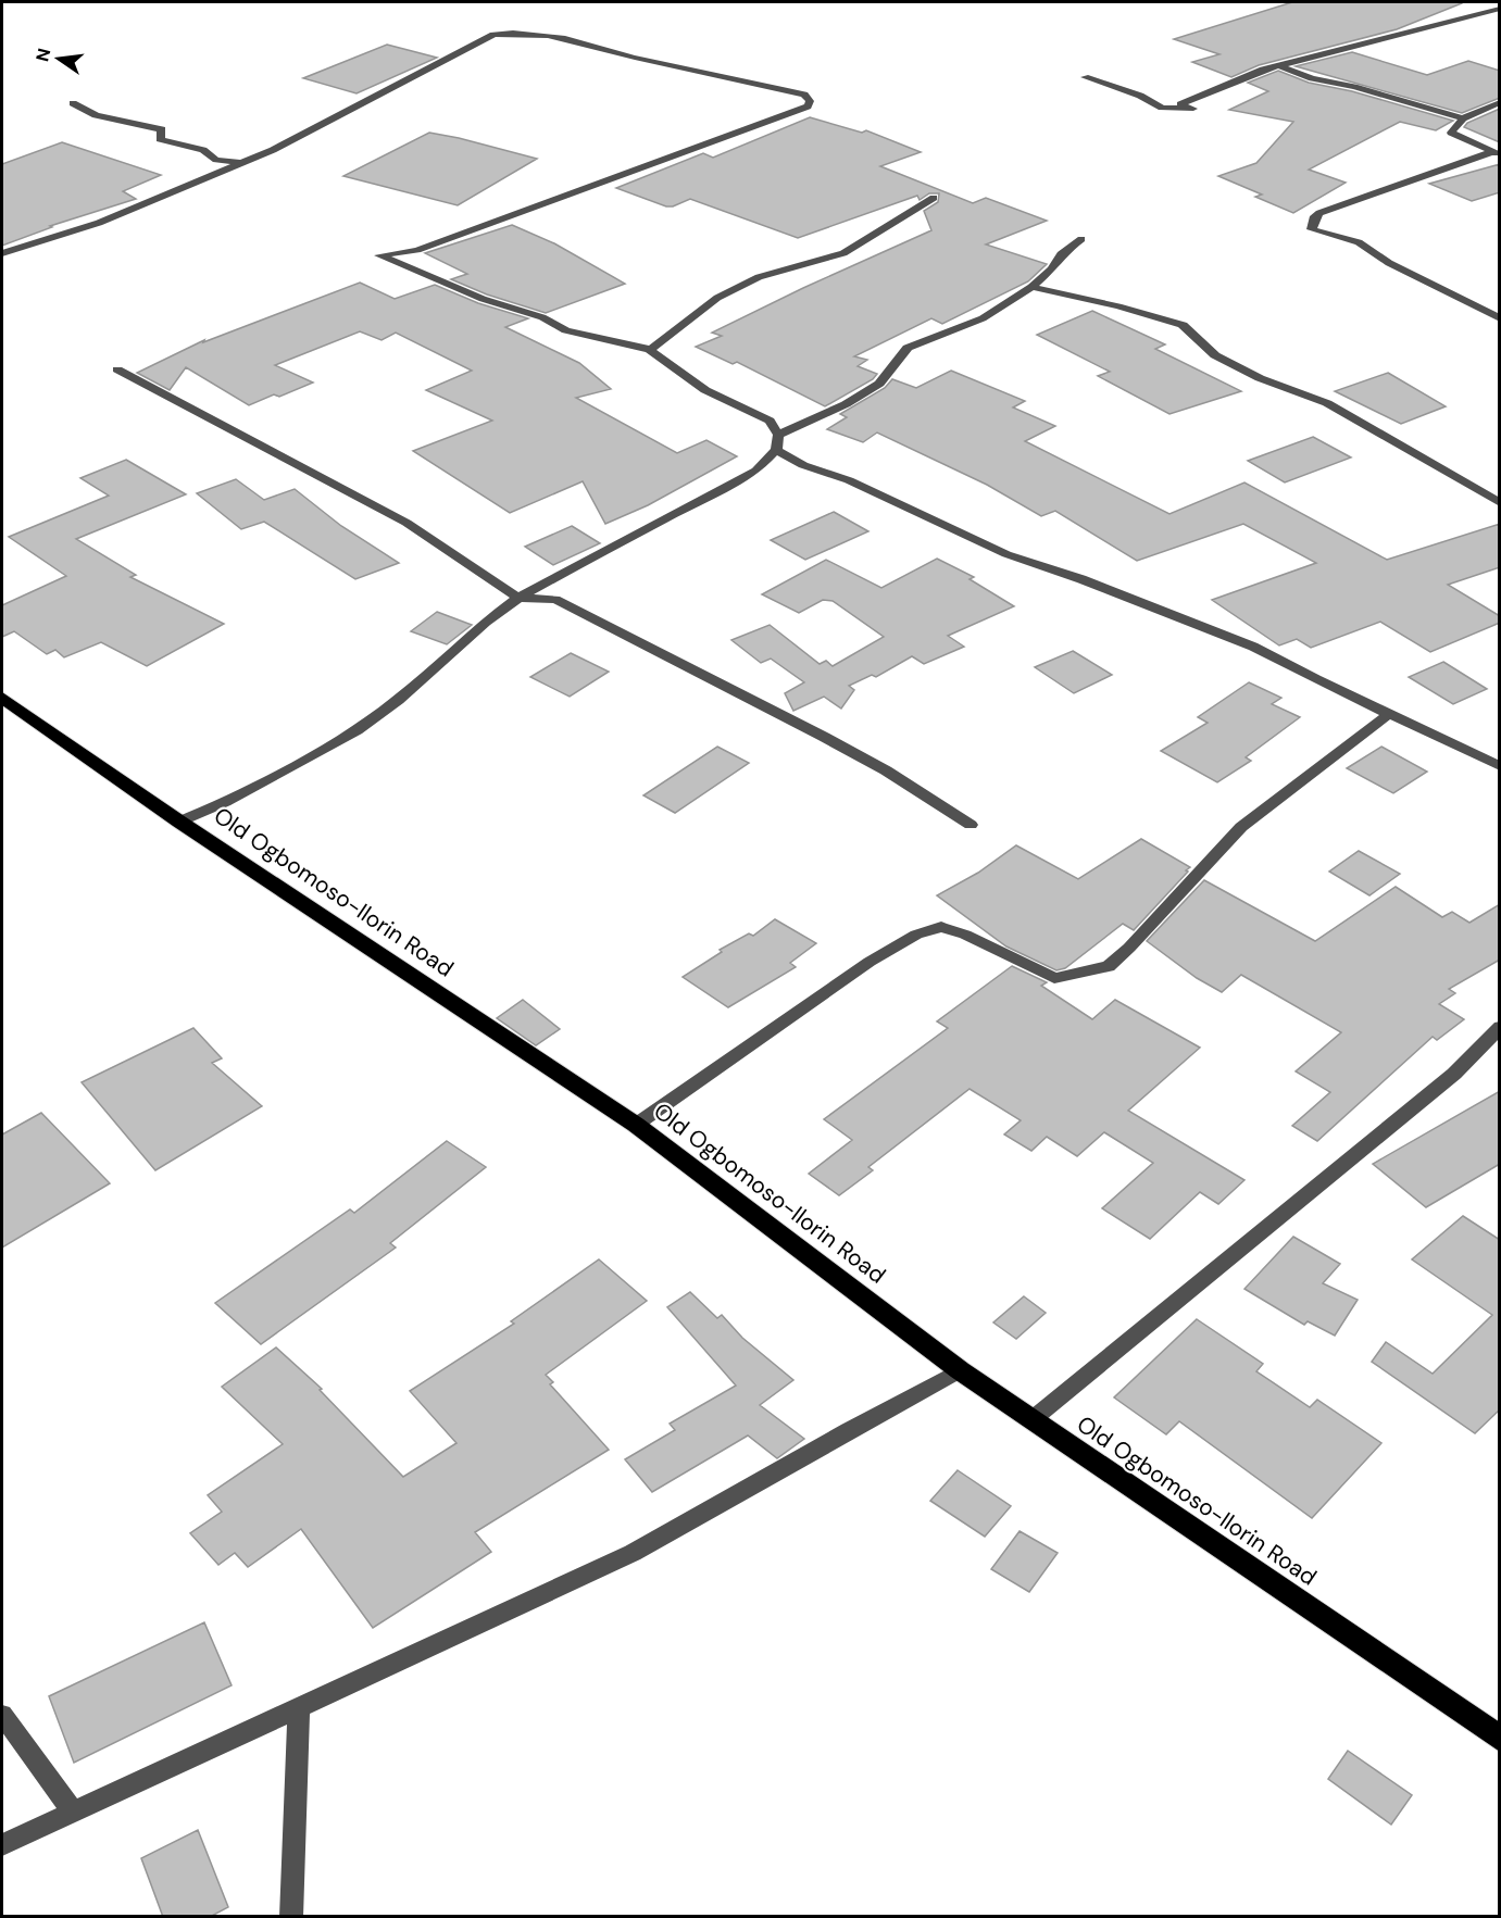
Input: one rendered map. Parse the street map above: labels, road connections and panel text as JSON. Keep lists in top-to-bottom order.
{
  "streets": {
    "highway": ["Old Ogbomoso-Ilorin Road"]
  },
  "north": "left"
}
